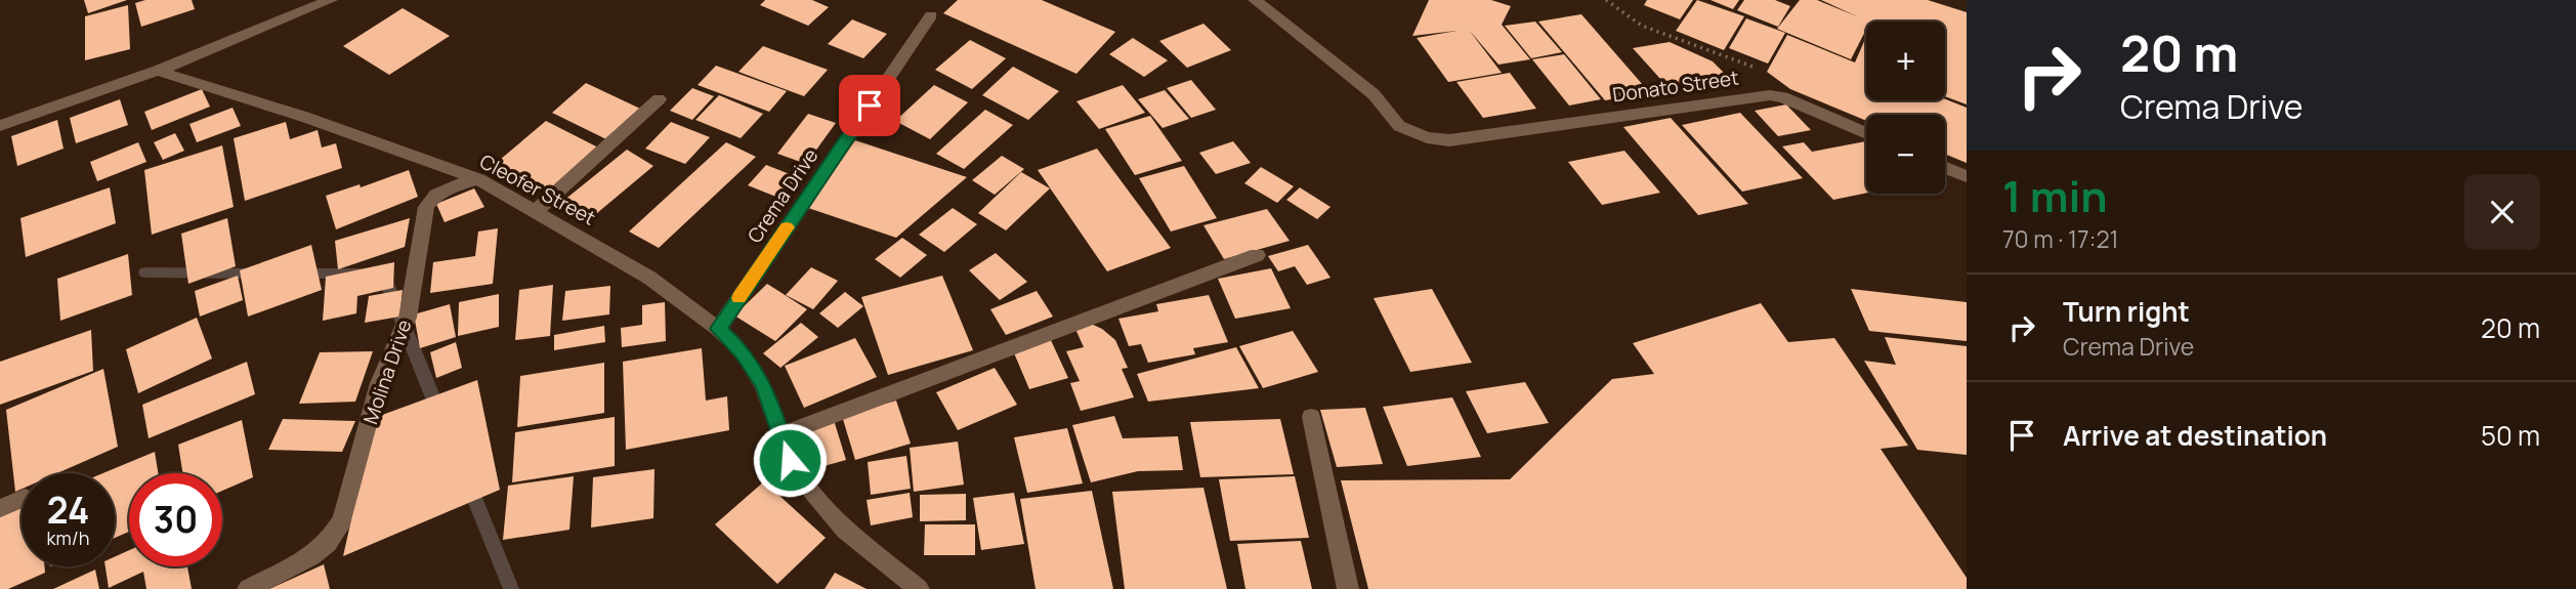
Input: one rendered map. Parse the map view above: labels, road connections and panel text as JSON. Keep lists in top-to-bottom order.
{
  "streets": {
    "street": [
      "Donato Street",
      "Cleofer Street",
      "Crema Drive",
      "Molina Drive"
    ]
  },
  "crossings": [
    ["Cleofer Street", "Crema Drive"],
    ["Cleofer Street", "Molina Drive"]
  ],
  "page": {
    "turn": ["20 m", "Crema Drive"],
    "map_buttons": ["+", "−"],
    "heading": ["1 min", "70 m · 17:21"],
    "list": [
      {
        "name": "Turn right",
        "note": "Crema Drive",
        "value": "20 m"
      },
      {
        "name": "Arrive at destination",
        "value": "50 m"
      }
    ],
    "speed": "24 km/h",
    "limit": "30"
  }
}
